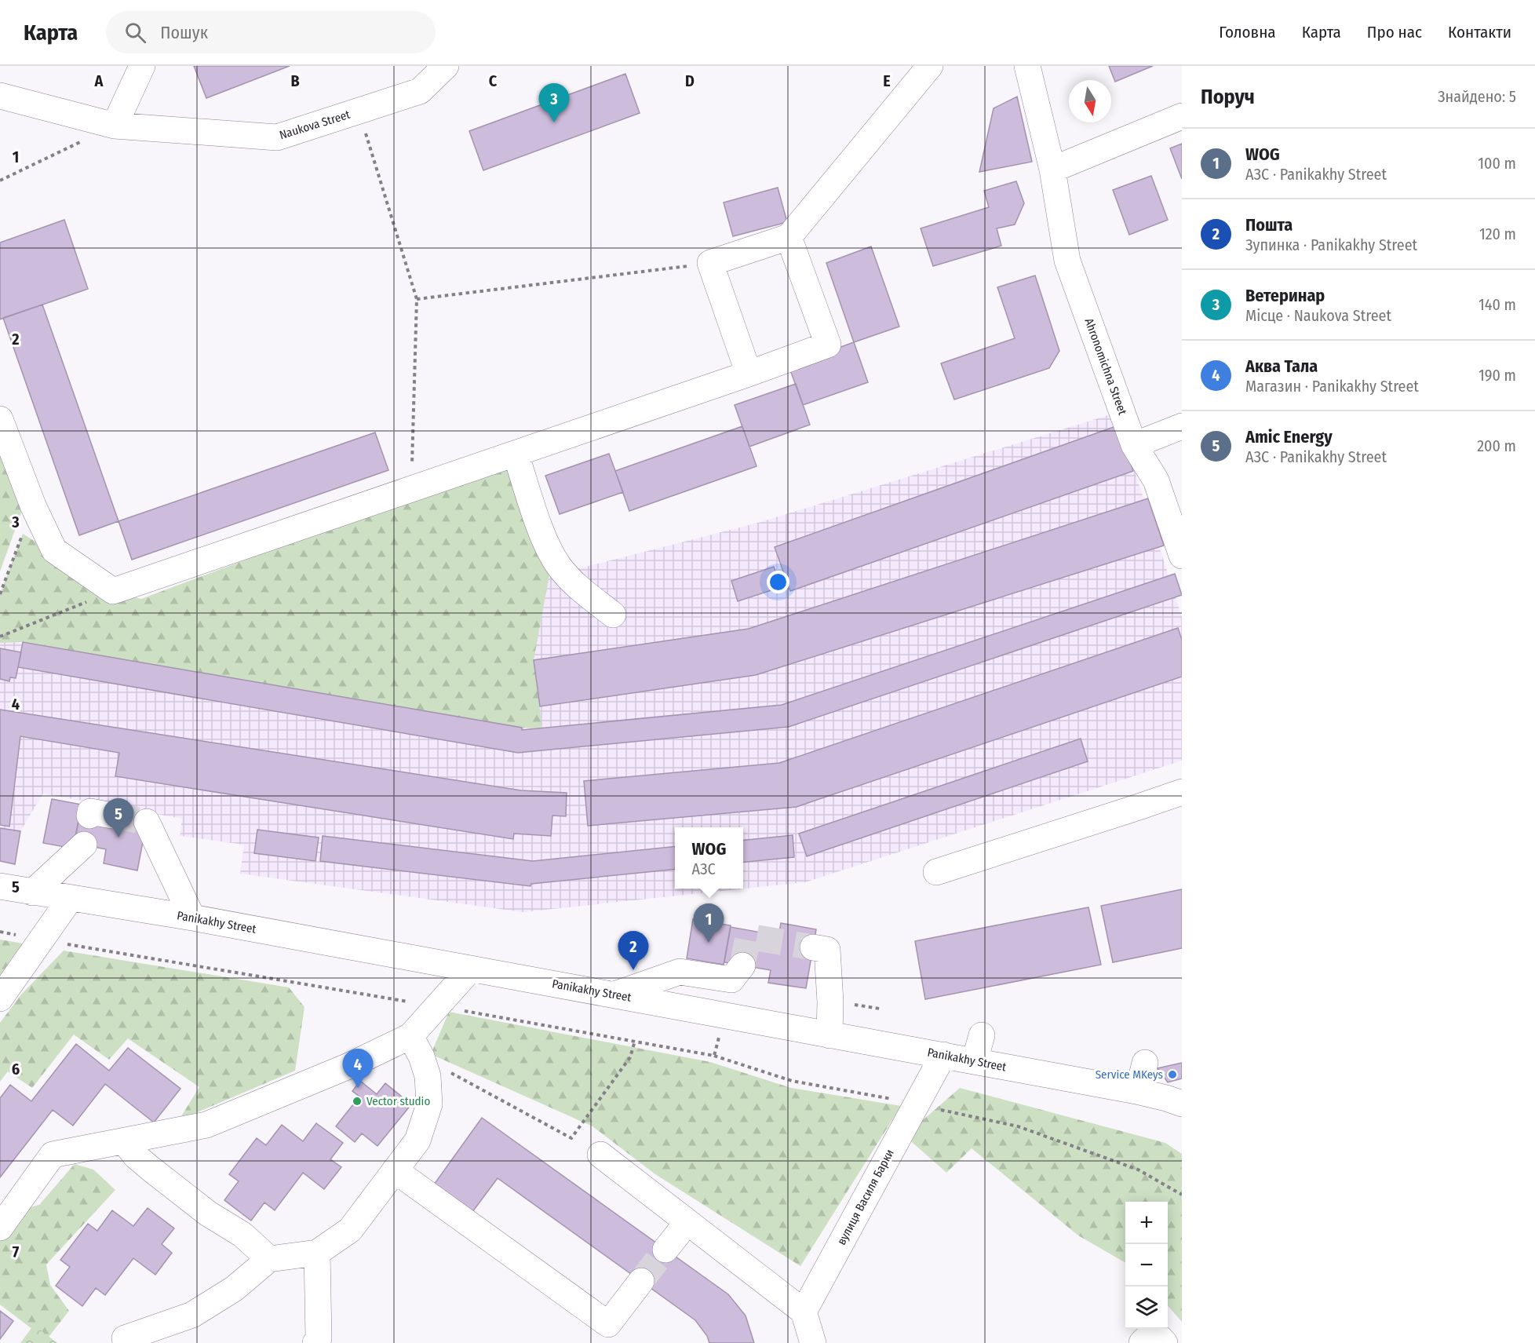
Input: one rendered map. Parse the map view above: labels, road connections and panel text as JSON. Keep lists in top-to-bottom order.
{
  "streets": {
    "street": [
      "Naukova Street",
      "Ahronomichna Street",
      "Panikakhy Street",
      "вулиця Василя Барки"
    ]
  },
  "crossings": [
    ["Panikakhy Street", "вулиця Василя Барки"]
  ],
  "places": ["Service MKeys", "Vector studio"],
  "north": "bottom",
  "page": {
    "header": "Карта",
    "search": "Пошук",
    "nav": [
      "Головна",
      "Карта",
      "Про нас",
      "Контакти"
    ],
    "heading": ["Поруч", "Знайдено: 5"],
    "pins": [
      "3",
      "5",
      "1",
      "2",
      "4"
    ],
    "list": [
      {
        "mark": "1",
        "name": "WOG",
        "note": "АЗС · Panikakhy Street",
        "value": "100 m"
      },
      {
        "mark": "2",
        "name": "Пошта",
        "note": "Зупинка · Panikakhy Street",
        "value": "120 m"
      },
      {
        "mark": "3",
        "name": "Ветеринар",
        "note": "Місце · Naukova Street",
        "value": "140 m"
      },
      {
        "mark": "4",
        "name": "Аква Тала",
        "note": "Магазин · Panikakhy Street",
        "value": "190 m"
      },
      {
        "mark": "5",
        "name": "Amic Energy",
        "note": "АЗС · Panikakhy Street",
        "value": "200 m"
      }
    ],
    "popup": ["WOG", "АЗС"],
    "map_buttons": ["+", "−"]
  },
  "grid": {
    "columns": [
      "A",
      "B",
      "C",
      "D",
      "E"
    ],
    "rows": [
      "1",
      "2",
      "3",
      "4",
      "5",
      "6",
      "7"
    ]
  }
}
